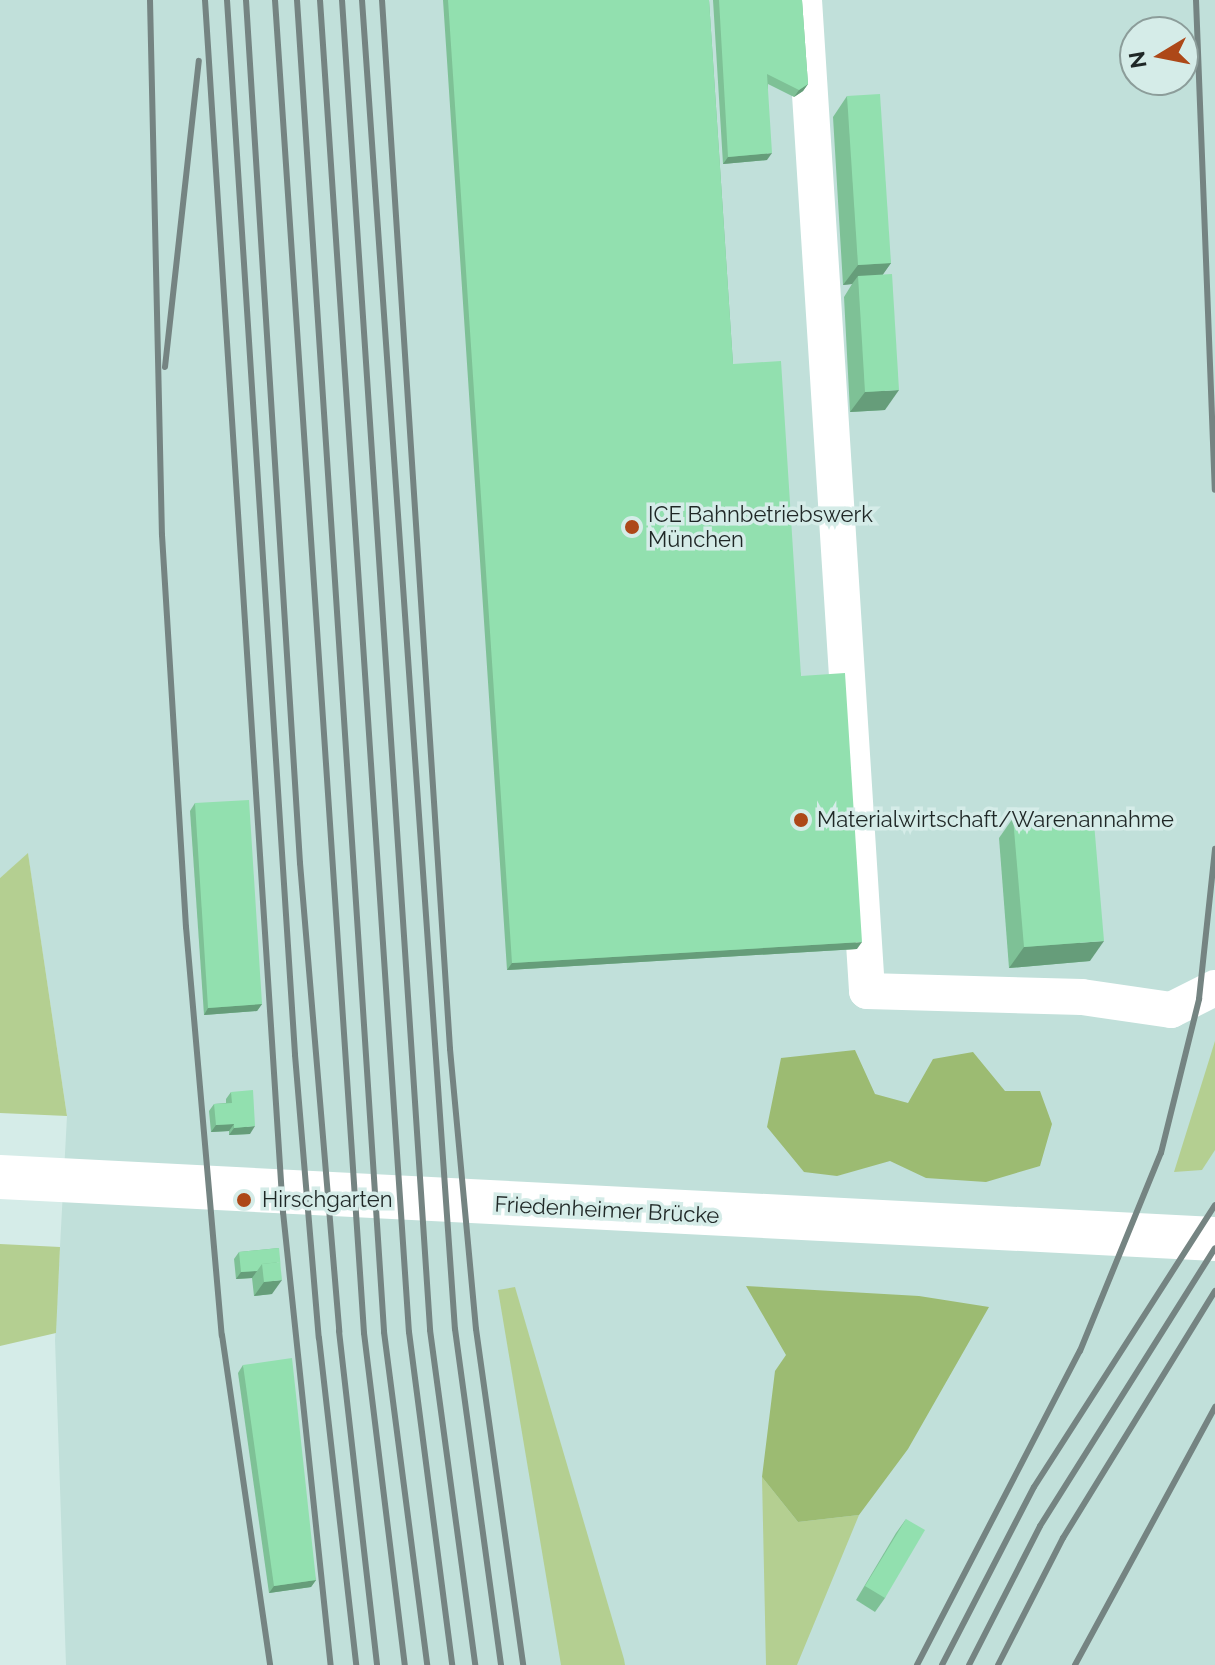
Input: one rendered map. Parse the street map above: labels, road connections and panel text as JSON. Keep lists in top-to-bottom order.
{
  "streets": {
    "main road": ["Friedenheimer Brücke"]
  },
  "places": ["ICE Bahnbetriebswerk München", "Materialwirtschaft/Warenannahme", "Hirschgarten"],
  "north": "left"
}
